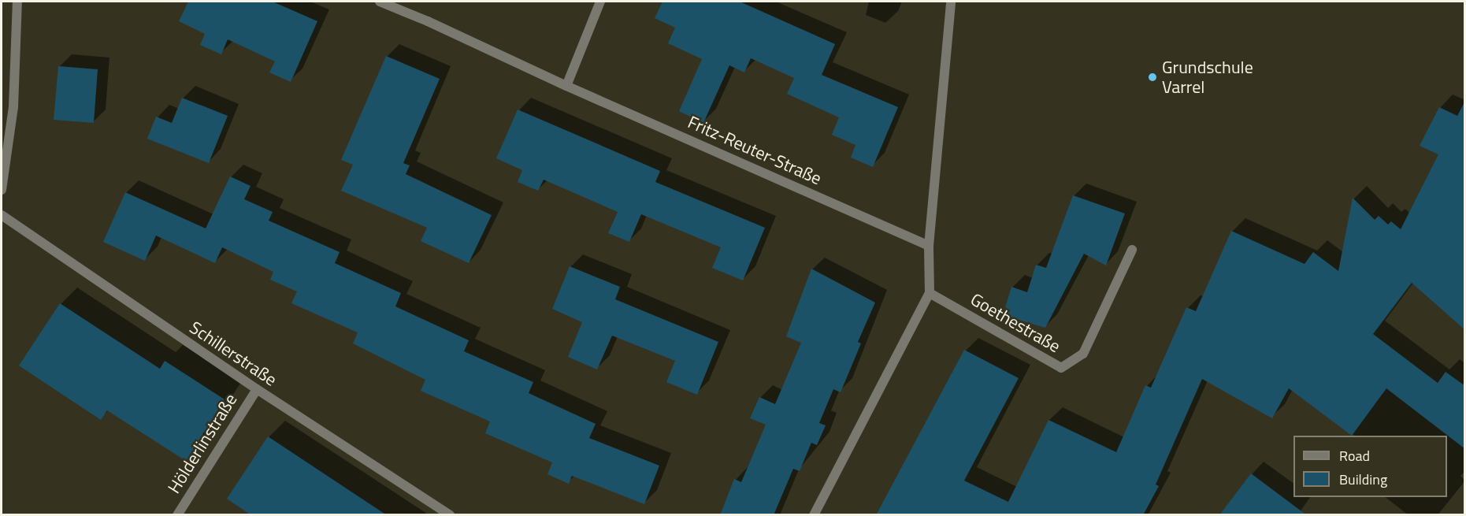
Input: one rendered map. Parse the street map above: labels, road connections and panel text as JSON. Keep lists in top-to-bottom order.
{
  "streets": {
    "street": [
      "Fritz-Reuter-Straße",
      "Goethestraße",
      "Schillerstraße",
      "Hölderlinstraße"
    ]
  },
  "crossings": [
    ["Schillerstraße", "Hölderlinstraße"]
  ],
  "places": ["Grundschule Varrel"],
  "legend": ["Road", "Building"]
}
